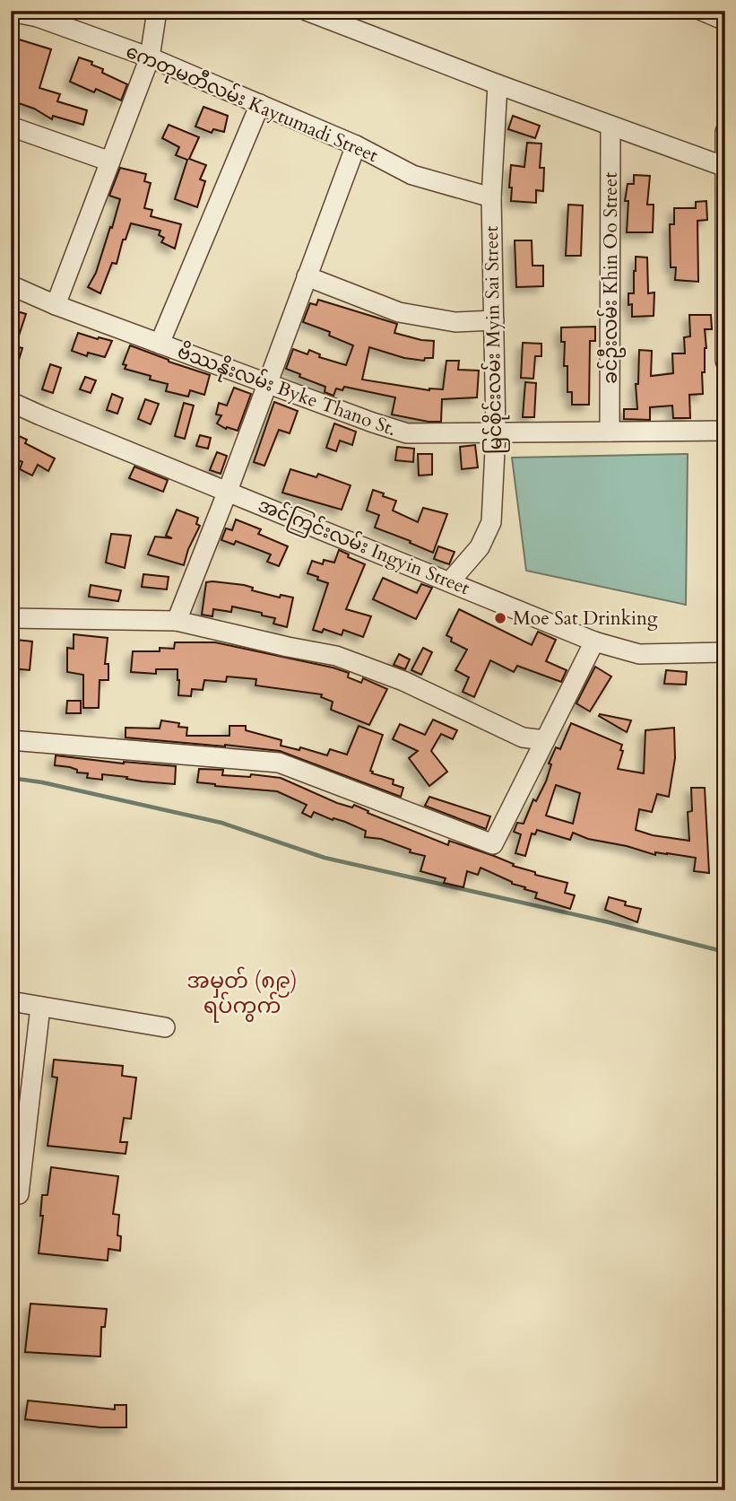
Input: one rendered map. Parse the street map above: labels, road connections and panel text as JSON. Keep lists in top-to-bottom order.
{
  "streets": {
    "street": [
      "ကေတုမတီလမ်း Kaytumadi Street",
      "ခင်ဦးလမ်း Khin Oo Street",
      "မြင်စိုင်းလမ်း Myin Sai Street",
      "ဗိဿနိုးလမ်း Byke Thano St.",
      "အင်ကြင်းလမ်း Ingyin Street"
    ]
  },
  "crossings": [
    ["ကေတုမတီလမ်း Kaytumadi Street", "မြင်စိုင်းလမ်း Myin Sai Street"],
    ["ခင်ဦးလမ်း Khin Oo Street", "ဗိဿနိုးလမ်း Byke Thano St."],
    ["မြင်စိုင်းလမ်း Myin Sai Street", "ဗိဿနိုးလမ်း Byke Thano St."],
    ["မြင်စိုင်းလမ်း Myin Sai Street", "အင်ကြင်းလမ်း Ingyin Street"]
  ],
  "districts": ["အမှတ် (၈၉) ရပ်ကွက်"],
  "places": ["Moe Sat Drinking"]
}
